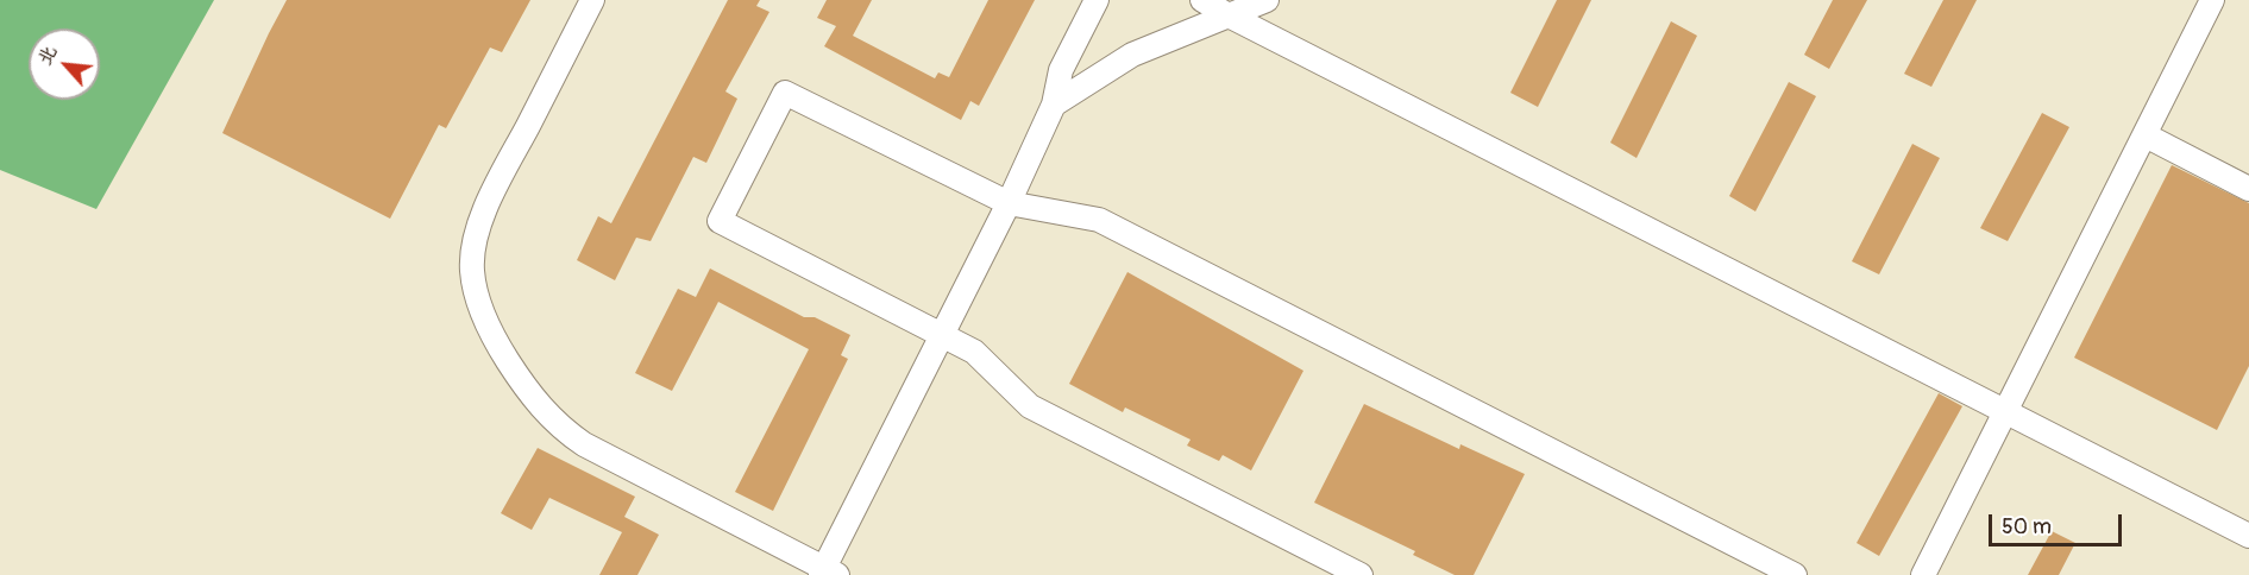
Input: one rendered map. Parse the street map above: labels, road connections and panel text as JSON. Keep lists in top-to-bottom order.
{
  "scale_bar": "50 m",
  "north": "top left"
}
